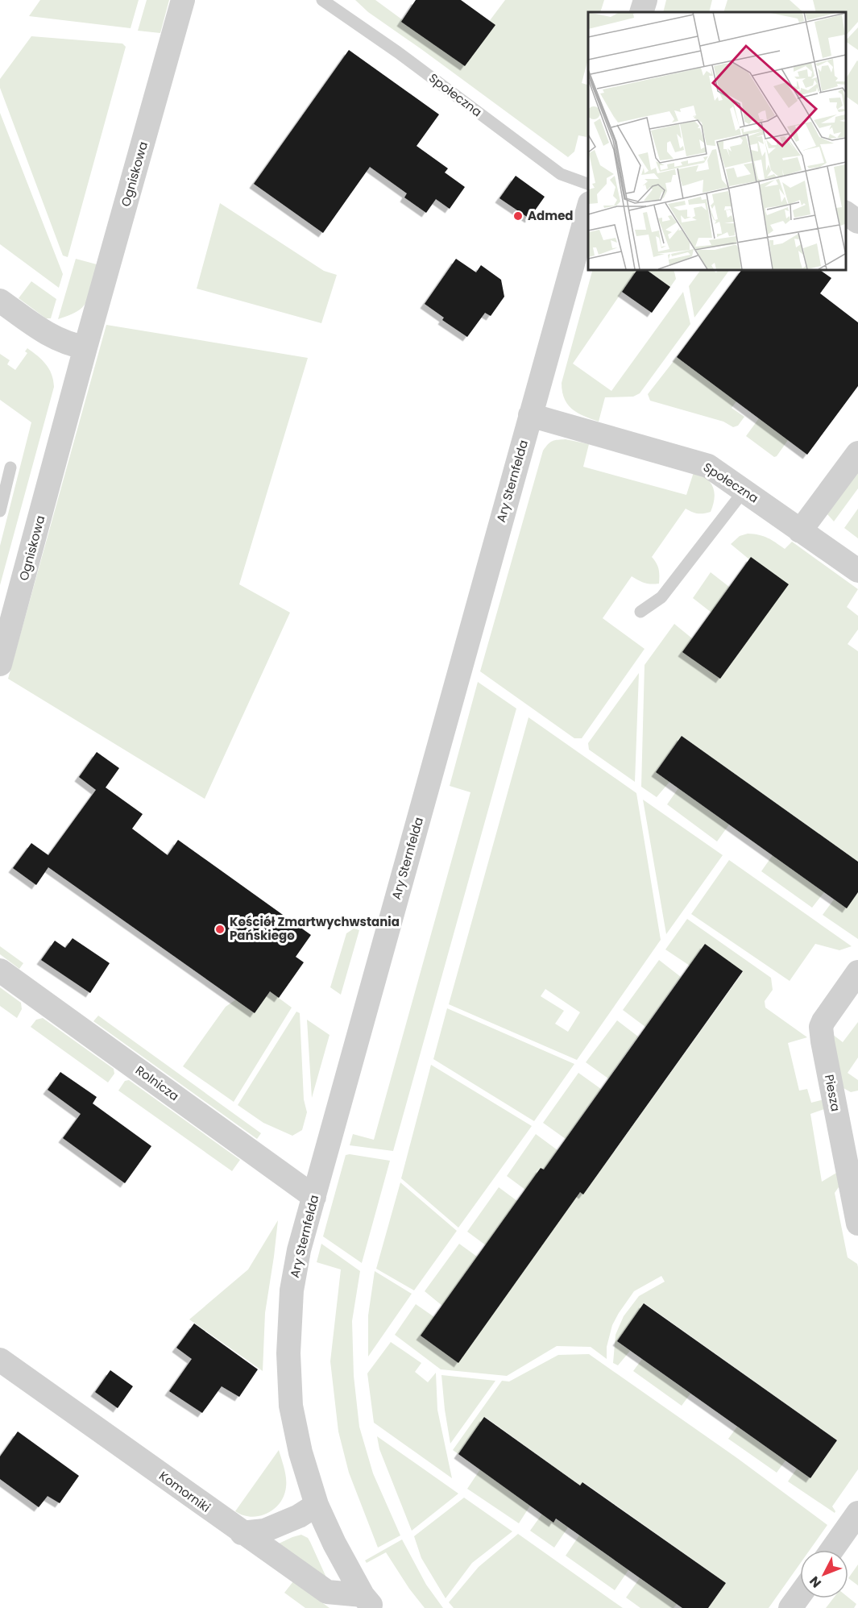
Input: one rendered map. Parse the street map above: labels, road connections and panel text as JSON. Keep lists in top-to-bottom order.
{
  "streets": {
    "street": [
      "Społeczna",
      "Ogniskowa",
      "Ary Sternfelda",
      "Rolnicza",
      "Piesza",
      "Komorniki"
    ]
  },
  "crossings": [
    ["Społeczna", "Ary Sternfelda"],
    ["Ary Sternfelda", "Rolnicza"],
    ["Ary Sternfelda", "Komorniki"]
  ],
  "places": ["Admed", "Kościół Zmartwychwstania Pańskiego"],
  "north": "bottom left"
}
